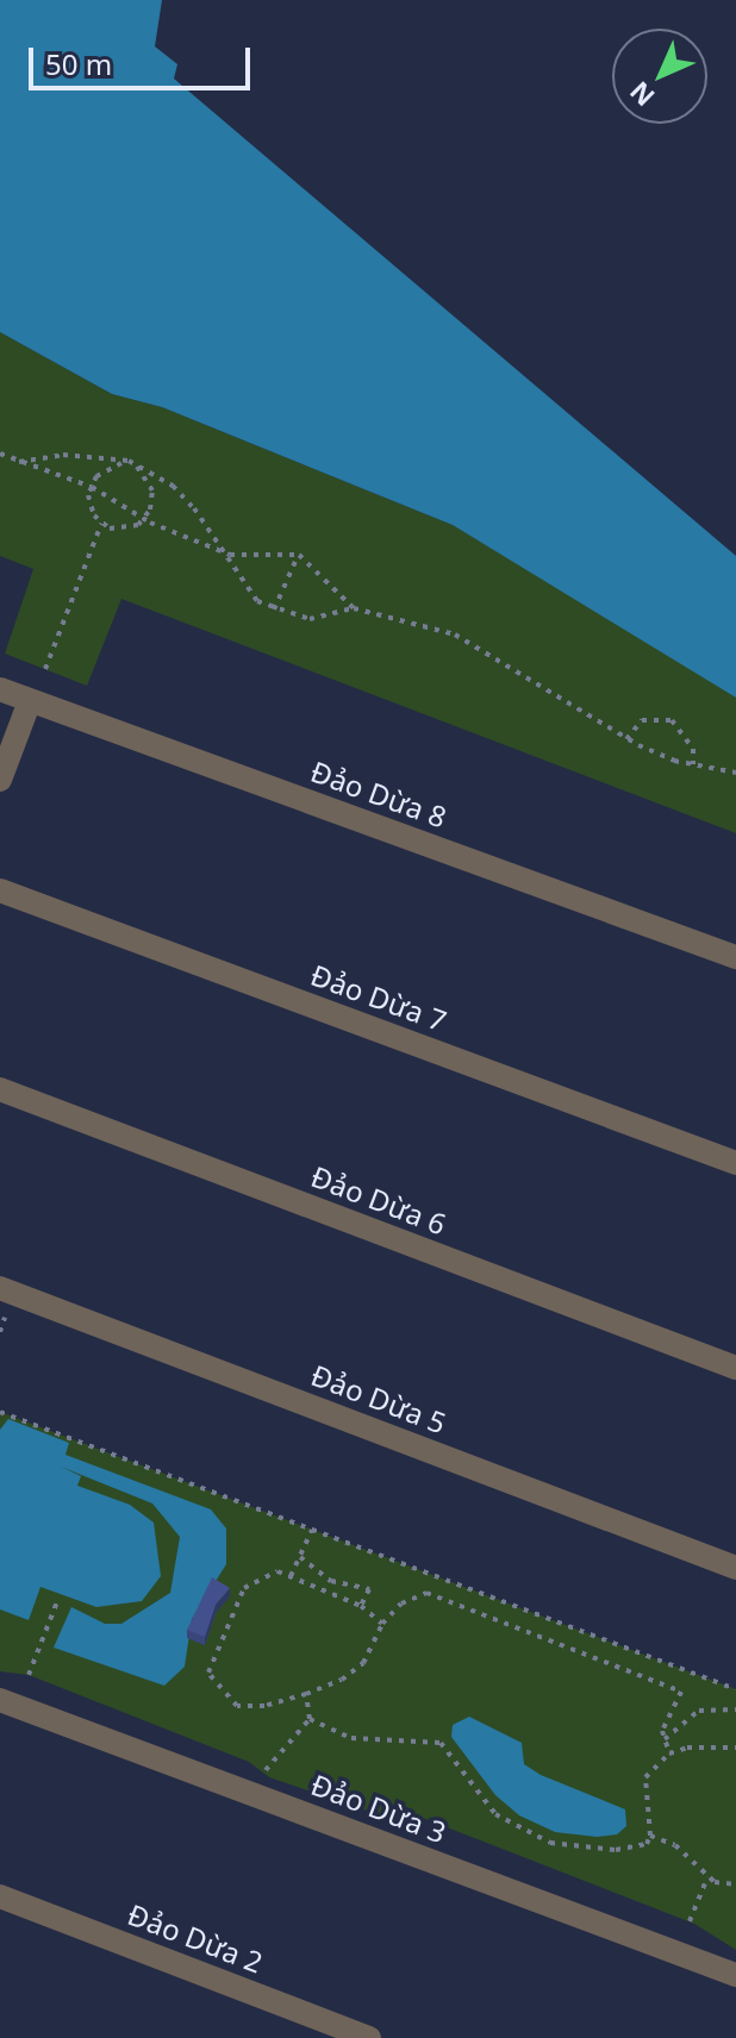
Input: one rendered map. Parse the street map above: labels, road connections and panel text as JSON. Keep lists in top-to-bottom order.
{
  "streets": {
    "street": [
      "Đảo Dừa 8",
      "Đảo Dừa 7",
      "Đảo Dừa 6",
      "Đảo Dừa 5",
      "Đảo Dừa 3",
      "Đảo Dừa 2"
    ]
  },
  "scale_bar": "50 m",
  "north": "bottom left"
}
